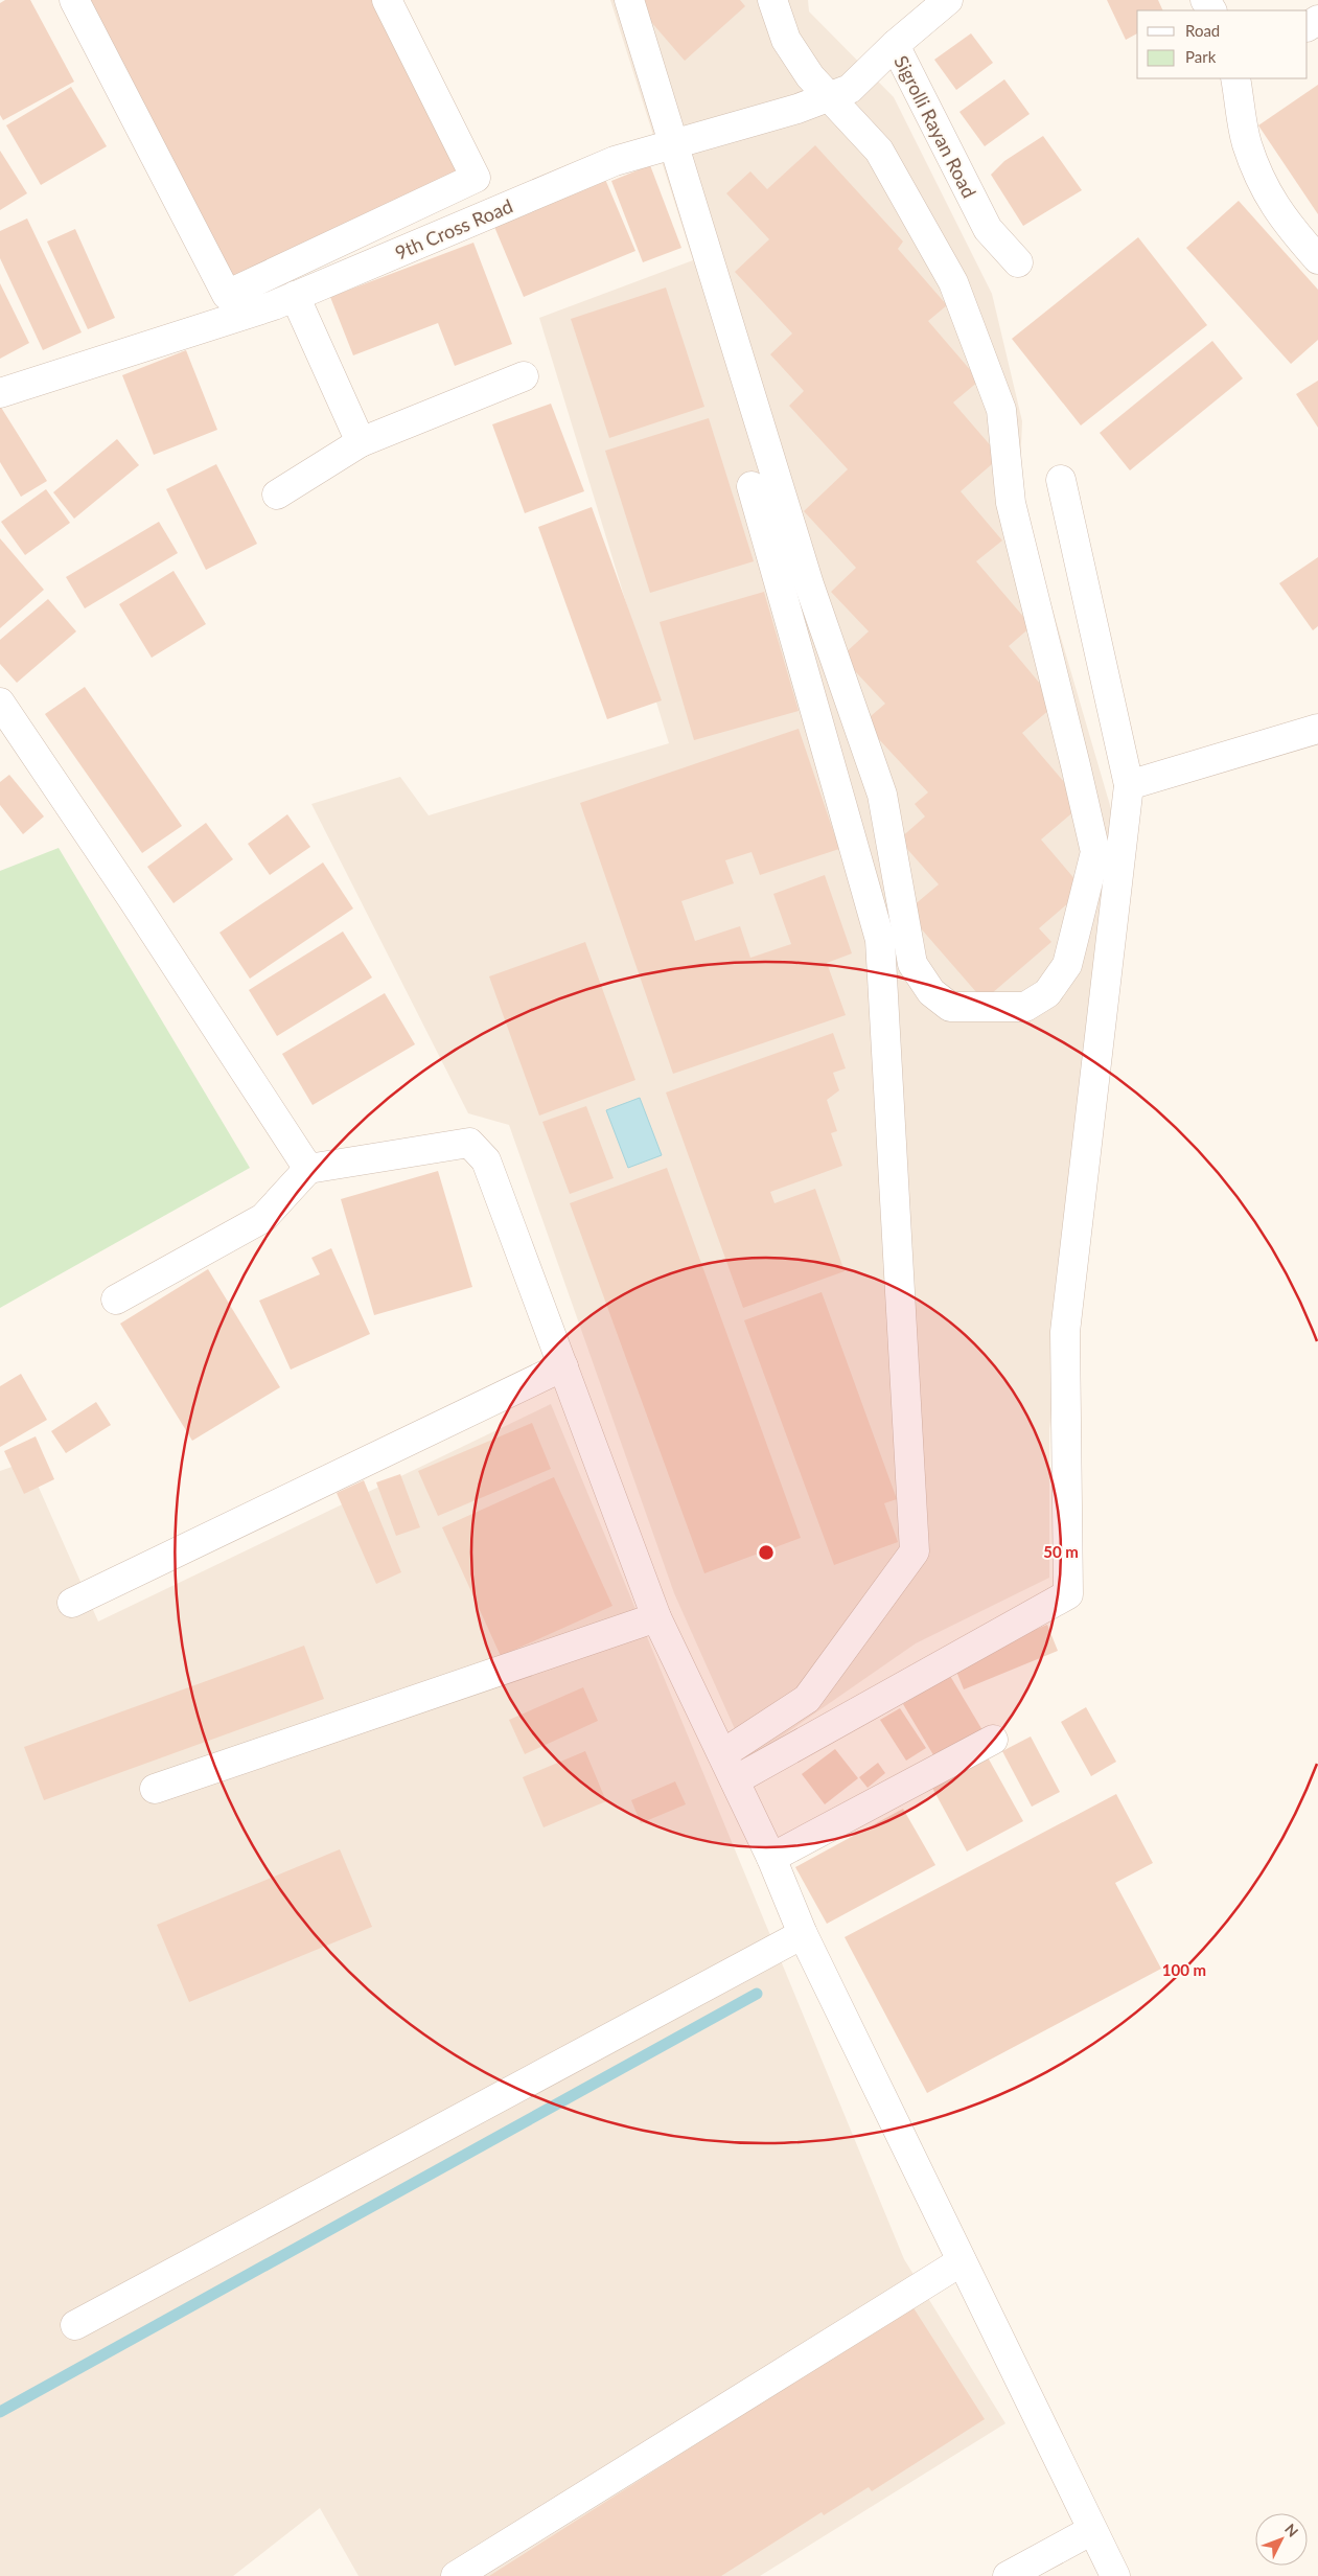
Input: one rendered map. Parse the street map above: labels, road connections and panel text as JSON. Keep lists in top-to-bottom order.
{
  "streets": {
    "street": ["Sigrolli Rayan Road", "9th Cross Road"]
  },
  "crossings": [
    ["Sigrolli Rayan Road", "9th Cross Road"]
  ],
  "legend": ["Road", "Park"],
  "north": "top right",
  "rings": ["50 m", "100 m"]
}
